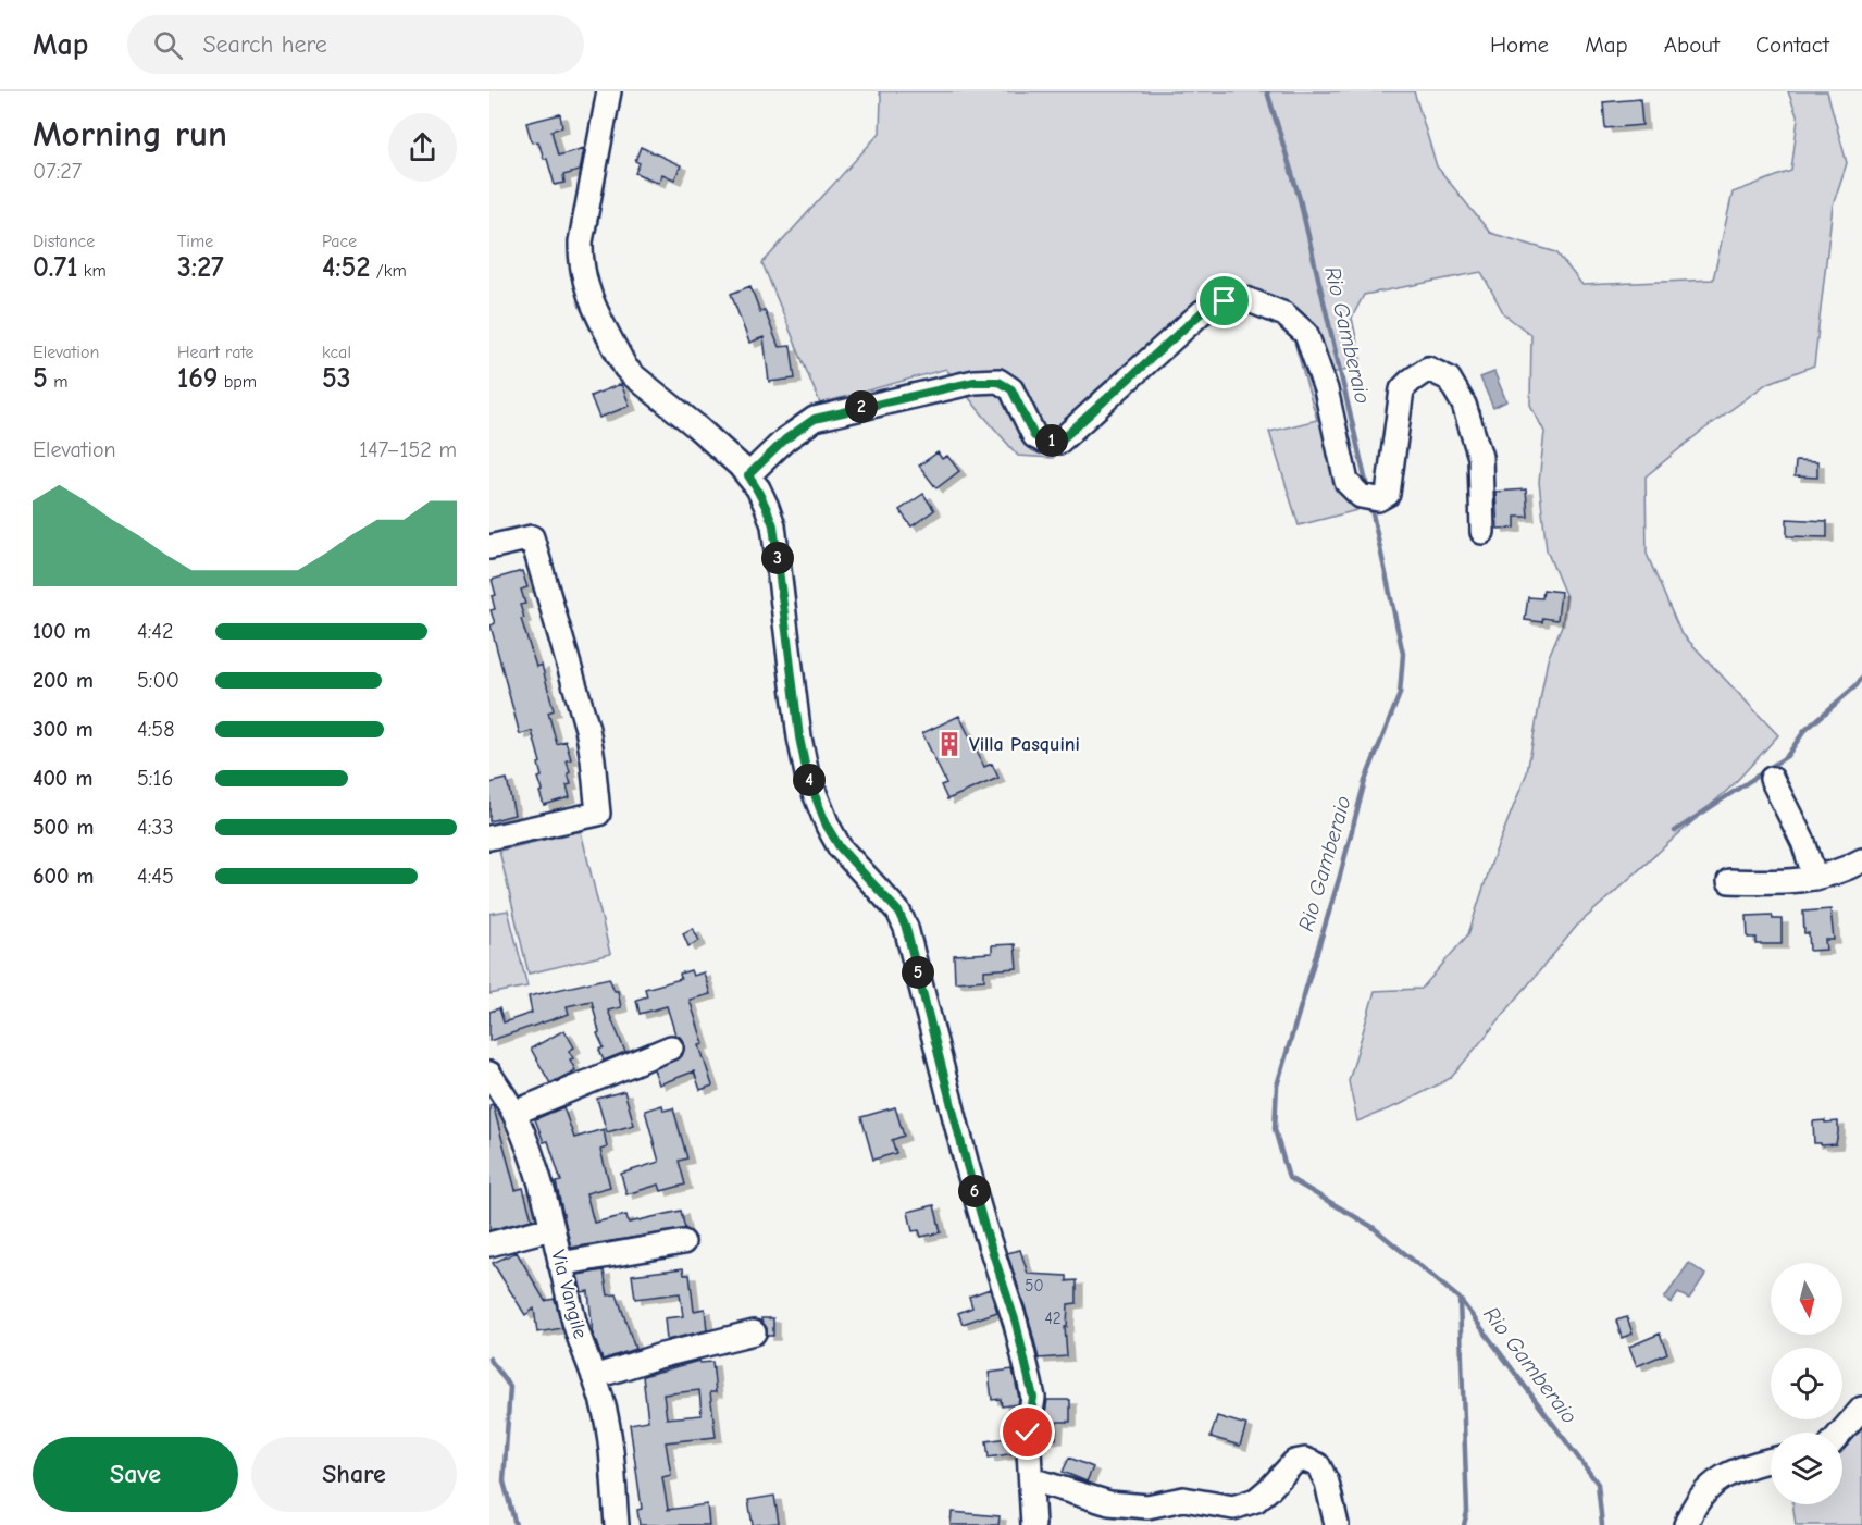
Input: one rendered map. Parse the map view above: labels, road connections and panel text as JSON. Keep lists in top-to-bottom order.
{
  "streets": {
    "street": ["Via Vangile"]
  },
  "water": ["Rio Gamberaio"],
  "places": {
    "building": ["Villa Pasquini"]
  },
  "house_numbers": ["50", "42"],
  "north": "bottom",
  "page": {
    "header": "Map",
    "search": "Search here",
    "nav": [
      "Home",
      "Map",
      "About",
      "Contact"
    ],
    "heading": ["Morning run", "07:27"],
    "stats": [
      ["Distance", "0.71 km"],
      ["Time", "3:27"],
      ["Pace", "4:52 /km"],
      ["Elevation", "5 m"],
      ["Heart rate", "169 bpm"],
      ["kcal", "53"]
    ],
    "pins": [
      "2",
      "1",
      "3",
      "4",
      "5",
      "6"
    ],
    "chart": ["Elevation", "147–152 m"],
    "list": [
      {
        "name": "100 m",
        "note": "4:42"
      },
      {
        "name": "200 m",
        "note": "5:00"
      },
      {
        "name": "300 m",
        "note": "4:58"
      },
      {
        "name": "400 m",
        "note": "5:16"
      },
      {
        "name": "500 m",
        "note": "4:33"
      },
      {
        "name": "600 m",
        "note": "4:45"
      }
    ],
    "buttons": ["Save", "Share"]
  }
}
